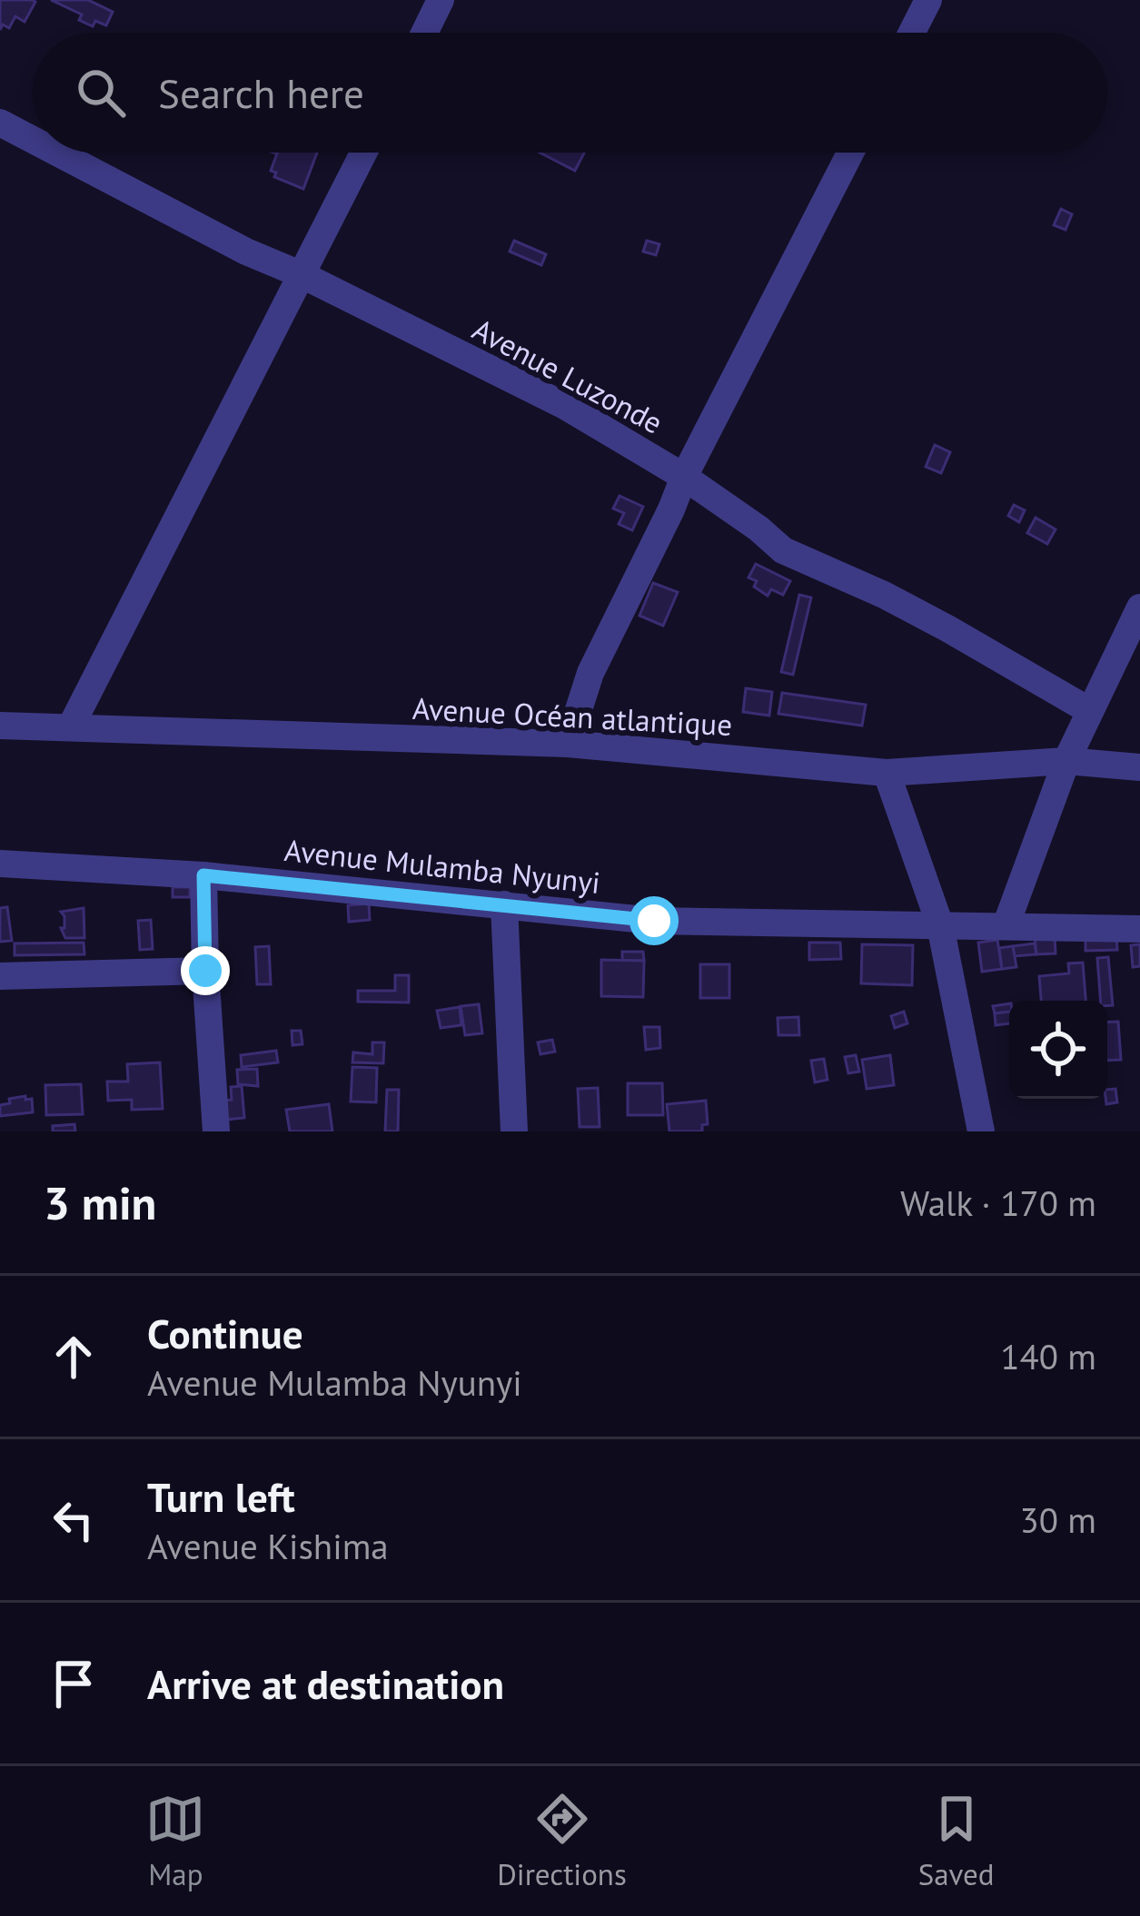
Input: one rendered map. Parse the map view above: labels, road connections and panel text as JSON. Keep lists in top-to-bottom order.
{
  "streets": {
    "street": ["Avenue Luzonde", "Avenue Océan atlantique", "Avenue Mulamba Nyunyi"]
  },
  "page": {
    "search": "Search here",
    "heading": ["3 min", "Walk · 170 m"],
    "list": [
      ["Continue", "Avenue Mulamba Nyunyi", "140 m"],
      ["Turn left", "Avenue Kishima", "30 m"],
      "Arrive at destination"
    ],
    "nav": ["Map", "Directions", "Saved"]
  }
}
